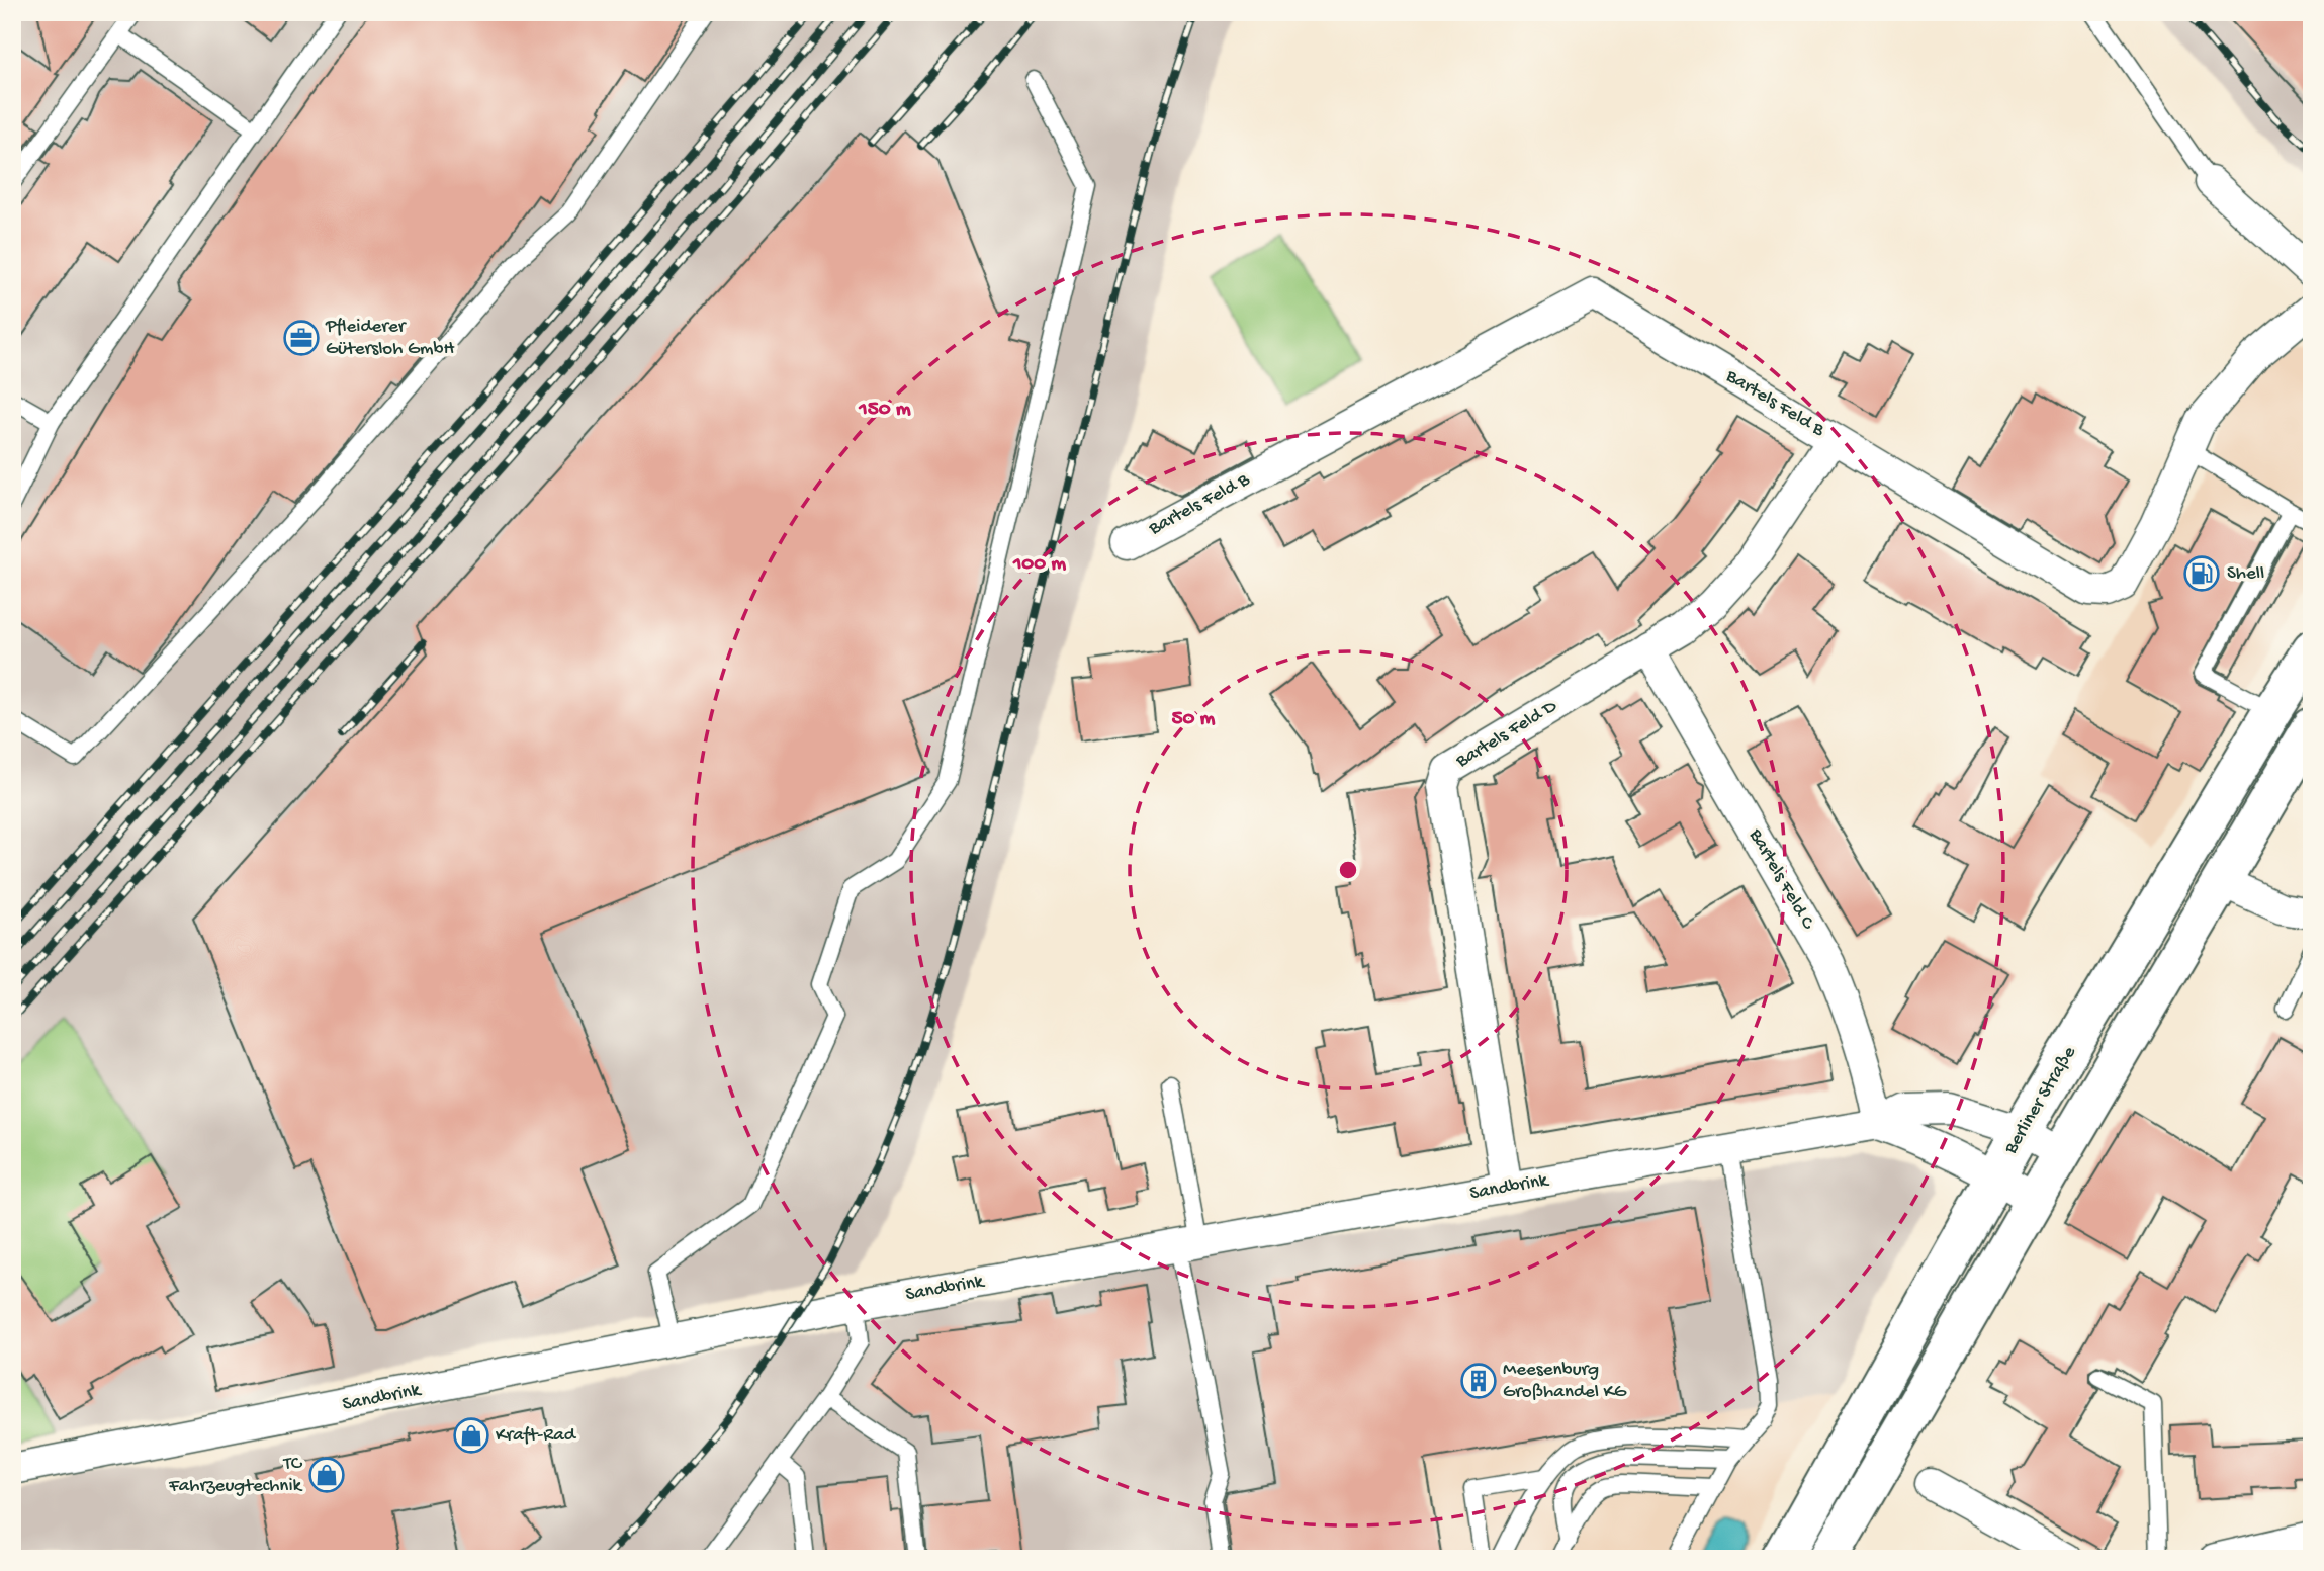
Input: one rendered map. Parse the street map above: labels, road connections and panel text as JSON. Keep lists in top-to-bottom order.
{
  "streets": {
    "main road": ["Berliner Straße"],
    "street": [
      "Bartels Feld B",
      "Bartels Feld D",
      "Bartels Feld C",
      "Sandbrink"
    ]
  },
  "crossings": [
    ["Bartels Feld B", "Bartels Feld D"],
    ["Bartels Feld D", "Bartels Feld C"],
    ["Bartels Feld D", "Sandbrink"],
    ["Bartels Feld C", "Sandbrink"],
    ["Berliner Straße", "Sandbrink"]
  ],
  "places": {
    "office": ["Pfleiderer Gütersloh GmbH"],
    "fuel station": ["Shell"],
    "building": ["Meesenburg Großhandel KG"],
    "shop": ["Kraft-Rad", "TC Fahrzeugtechnik"]
  },
  "rings": ["150 m", "100 m", "50 m"]
}
